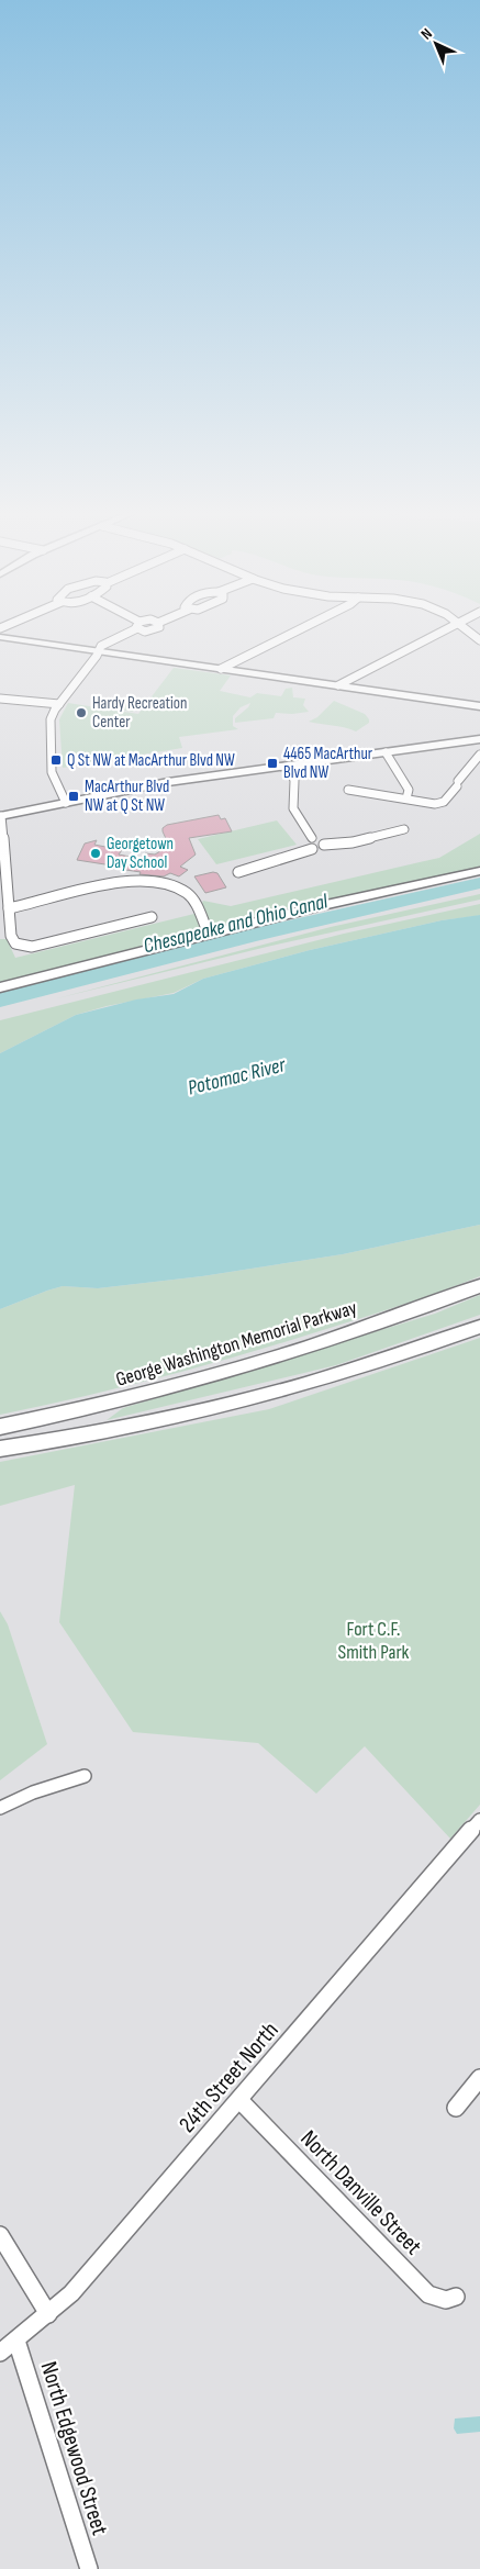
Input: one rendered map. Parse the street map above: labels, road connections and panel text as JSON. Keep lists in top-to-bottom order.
{
  "streets": {
    "highway": ["George Washington Memorial Parkway"],
    "street": ["24th Street North", "North Danville Street", "North Edgewood Street"]
  },
  "crossings": [
    ["24th Street North", "North Danville Street"],
    ["24th Street North", "North Edgewood Street"]
  ],
  "water": ["Chesapeake and Ohio Canal", "Potomac River"],
  "parks": ["Fort C.F. Smith Park"],
  "places": {
    "other": ["Hardy Recreation Center", "Georgetown Day School"],
    "transit": ["Q St NW at MacArthur Blvd NW", "4465 MacArthur Blvd NW", "MacArthur Blvd NW at Q St NW"]
  },
  "north": "top left"
}
